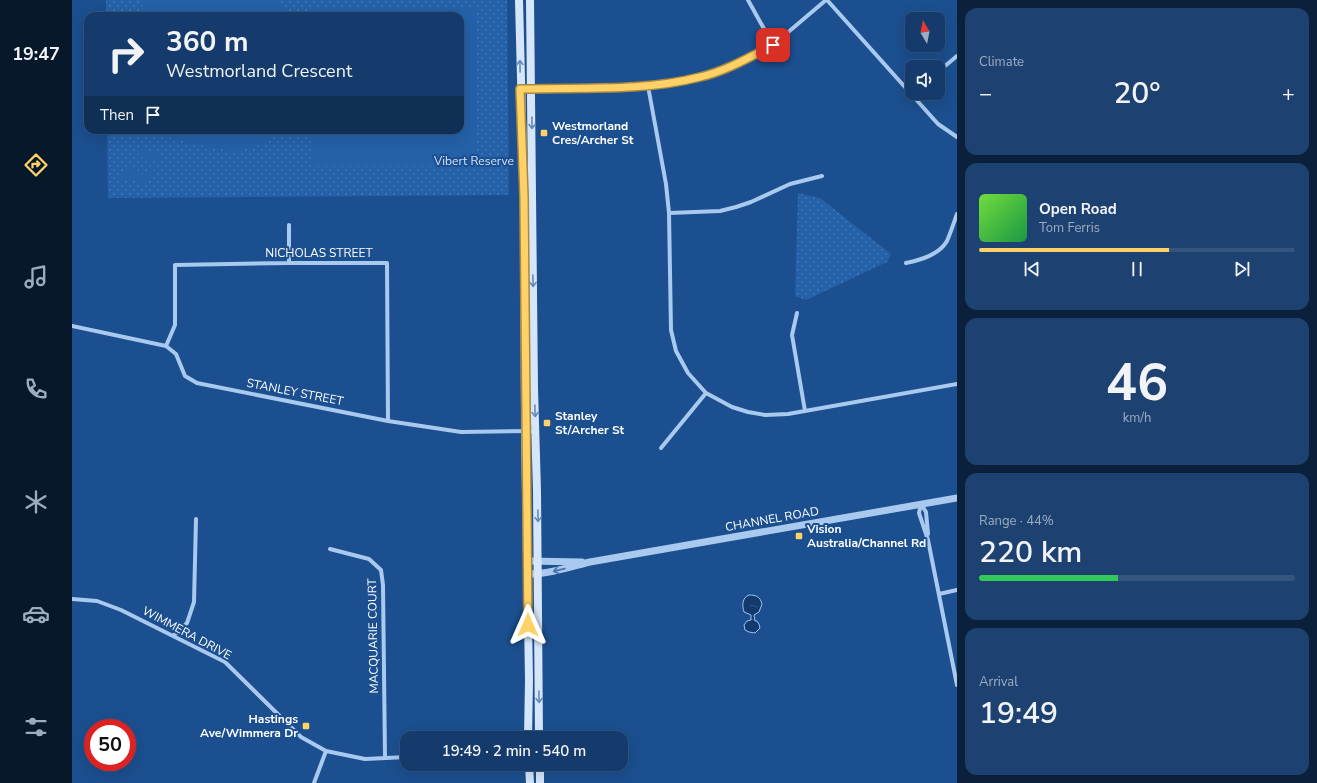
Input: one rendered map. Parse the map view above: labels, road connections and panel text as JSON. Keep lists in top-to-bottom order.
{
  "streets": {
    "street": [
      "NICHOLAS STREET",
      "STANLEY STREET",
      "CHANNEL ROAD",
      "WIMMERA DRIVE",
      "MACQUARIE COURT"
    ]
  },
  "crossings": [
    ["NICHOLAS STREET", "STANLEY STREET"],
    ["WIMMERA DRIVE", "MACQUARIE COURT"]
  ],
  "parks": ["Vibert Reserve"],
  "places": {
    "transit": [
      "Westmorland Cres/Archer St",
      "Stanley St/Archer St",
      "Vision Australia/Channel Rd",
      "Hastings Ave/Wimmera Dr"
    ]
  },
  "north": "top",
  "page": {
    "tabs": "19:47",
    "tile": [
      "Climate",
      ["46", "km/h"],
      ["Range · 44%", "220 km"],
      ["Arrival", "19:49"]
    ],
    "turn": ["360 m", "Westmorland Crescent"],
    "heat": ["−", "20°", "+"],
    "then": "Then",
    "song": ["Open Road", "Tom Ferris"],
    "limit": "50",
    "trip": "19:49 · 2 min · 540 m"
  }
}
